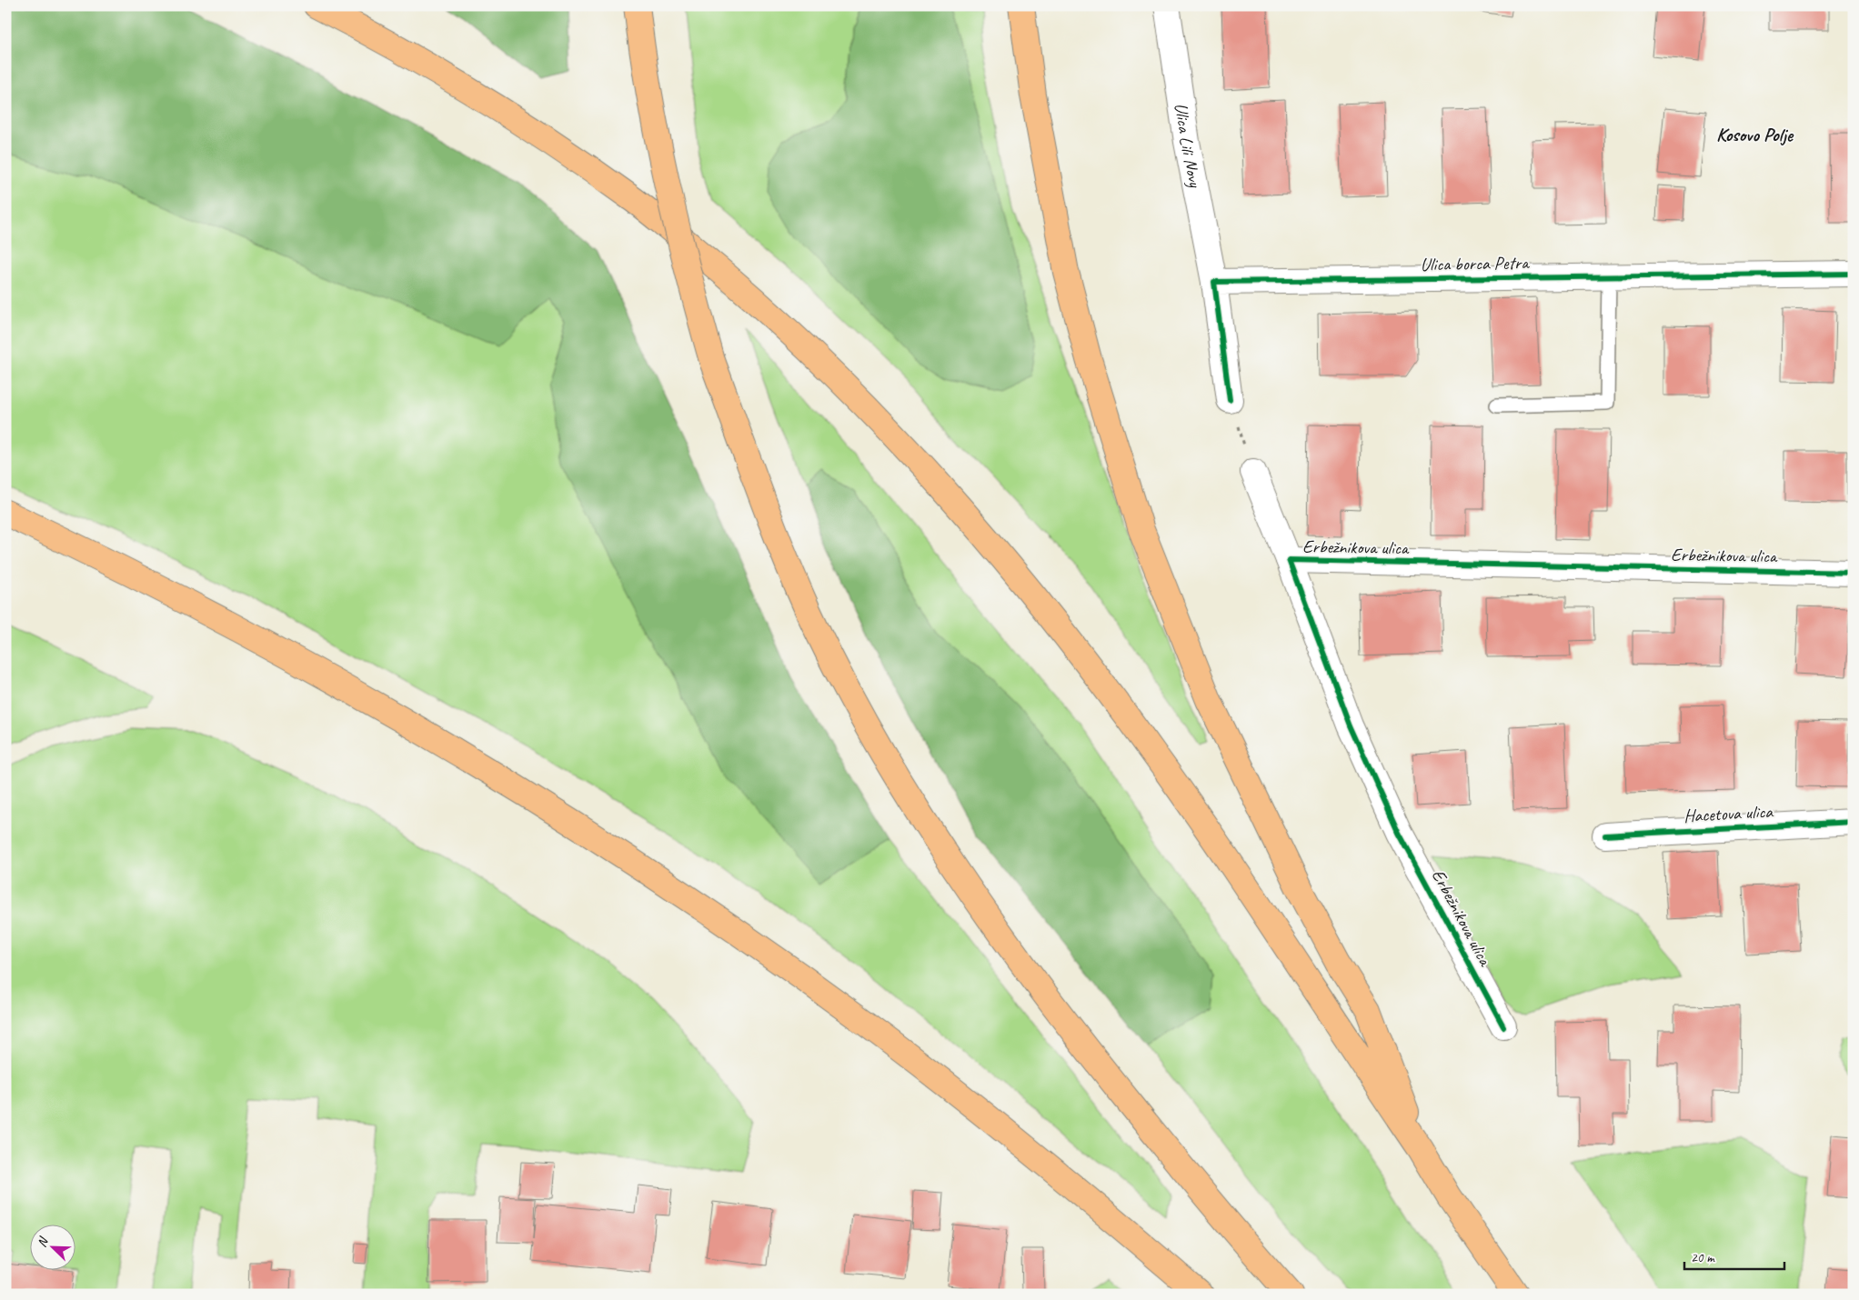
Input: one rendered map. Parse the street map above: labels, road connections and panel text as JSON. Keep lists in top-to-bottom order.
{
  "streets": {
    "street": [
      "Ulica Lili Novy",
      "Ulica borca Petra",
      "Erbežnikova ulica",
      "Hacetova ulica"
    ]
  },
  "crossings": [
    ["Ulica Lili Novy", "Ulica borca Petra"]
  ],
  "districts": ["Kosovo Polje"],
  "scale_bar": "20 m",
  "north": "top left"
}
